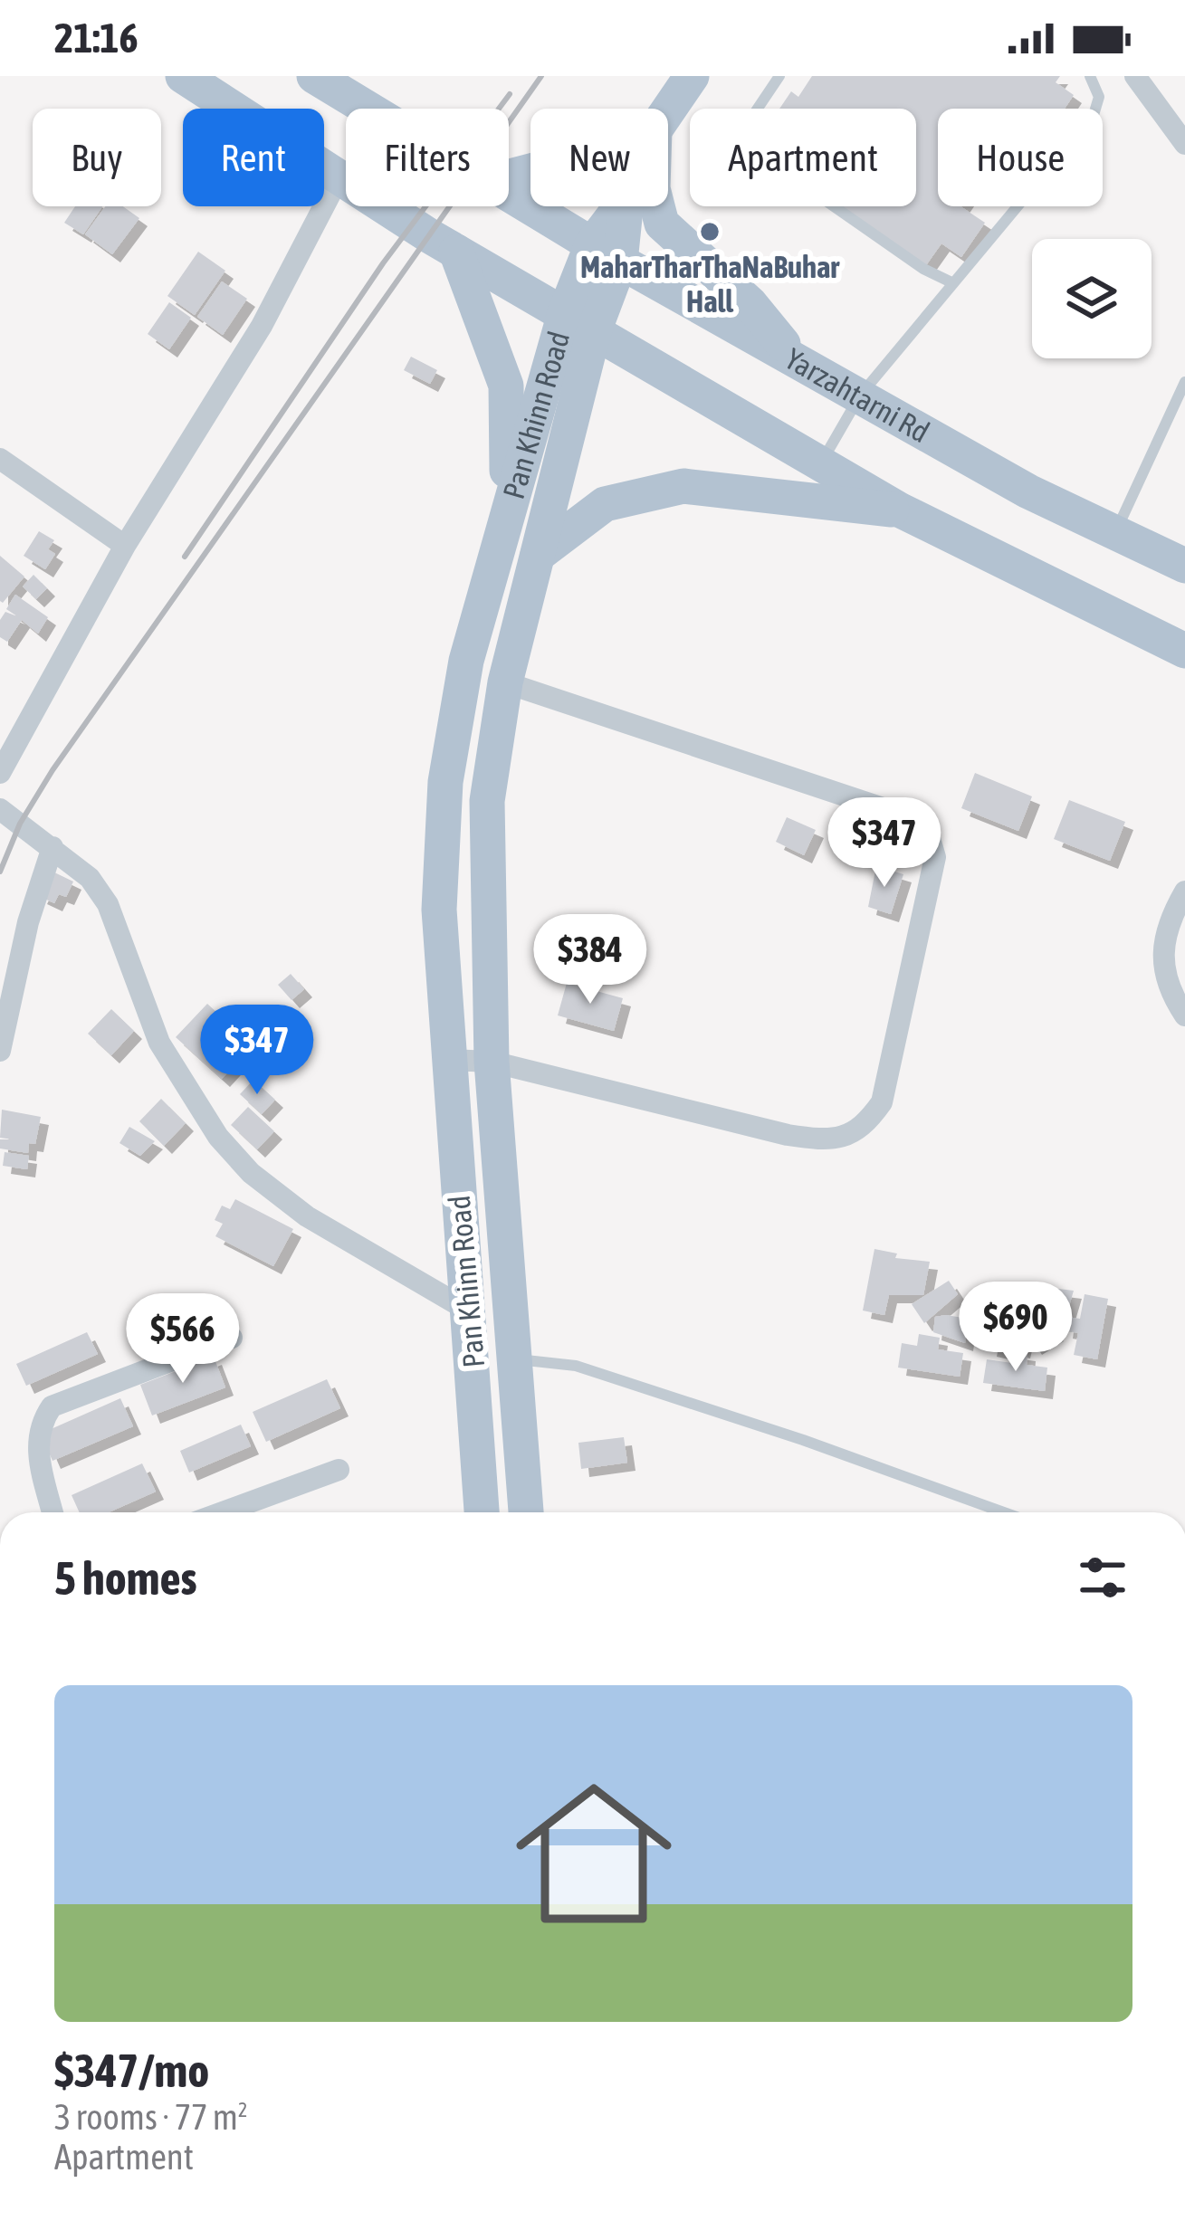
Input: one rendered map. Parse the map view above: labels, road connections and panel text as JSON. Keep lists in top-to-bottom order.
{
  "streets": {
    "main road": ["Yarzahtarni Rd", "Pan Khinn Road"]
  },
  "crossings": [
    ["Yarzahtarni Rd", "Pan Khinn Road"]
  ],
  "places": ["MaharTharThaNaBuhar Hall"],
  "page": {
    "status": "21:16",
    "chip": [
      "Buy",
      "Rent",
      "Filters",
      "New",
      "Apartment",
      "House"
    ],
    "price": [
      "$347",
      "$384",
      "$347",
      "$690",
      "$566"
    ],
    "heading": "5 homes",
    "list": [
      {
        "name": "$347/mo",
        "note": "3 rooms · 77 m² · Apartment"
      }
    ]
  }
}
